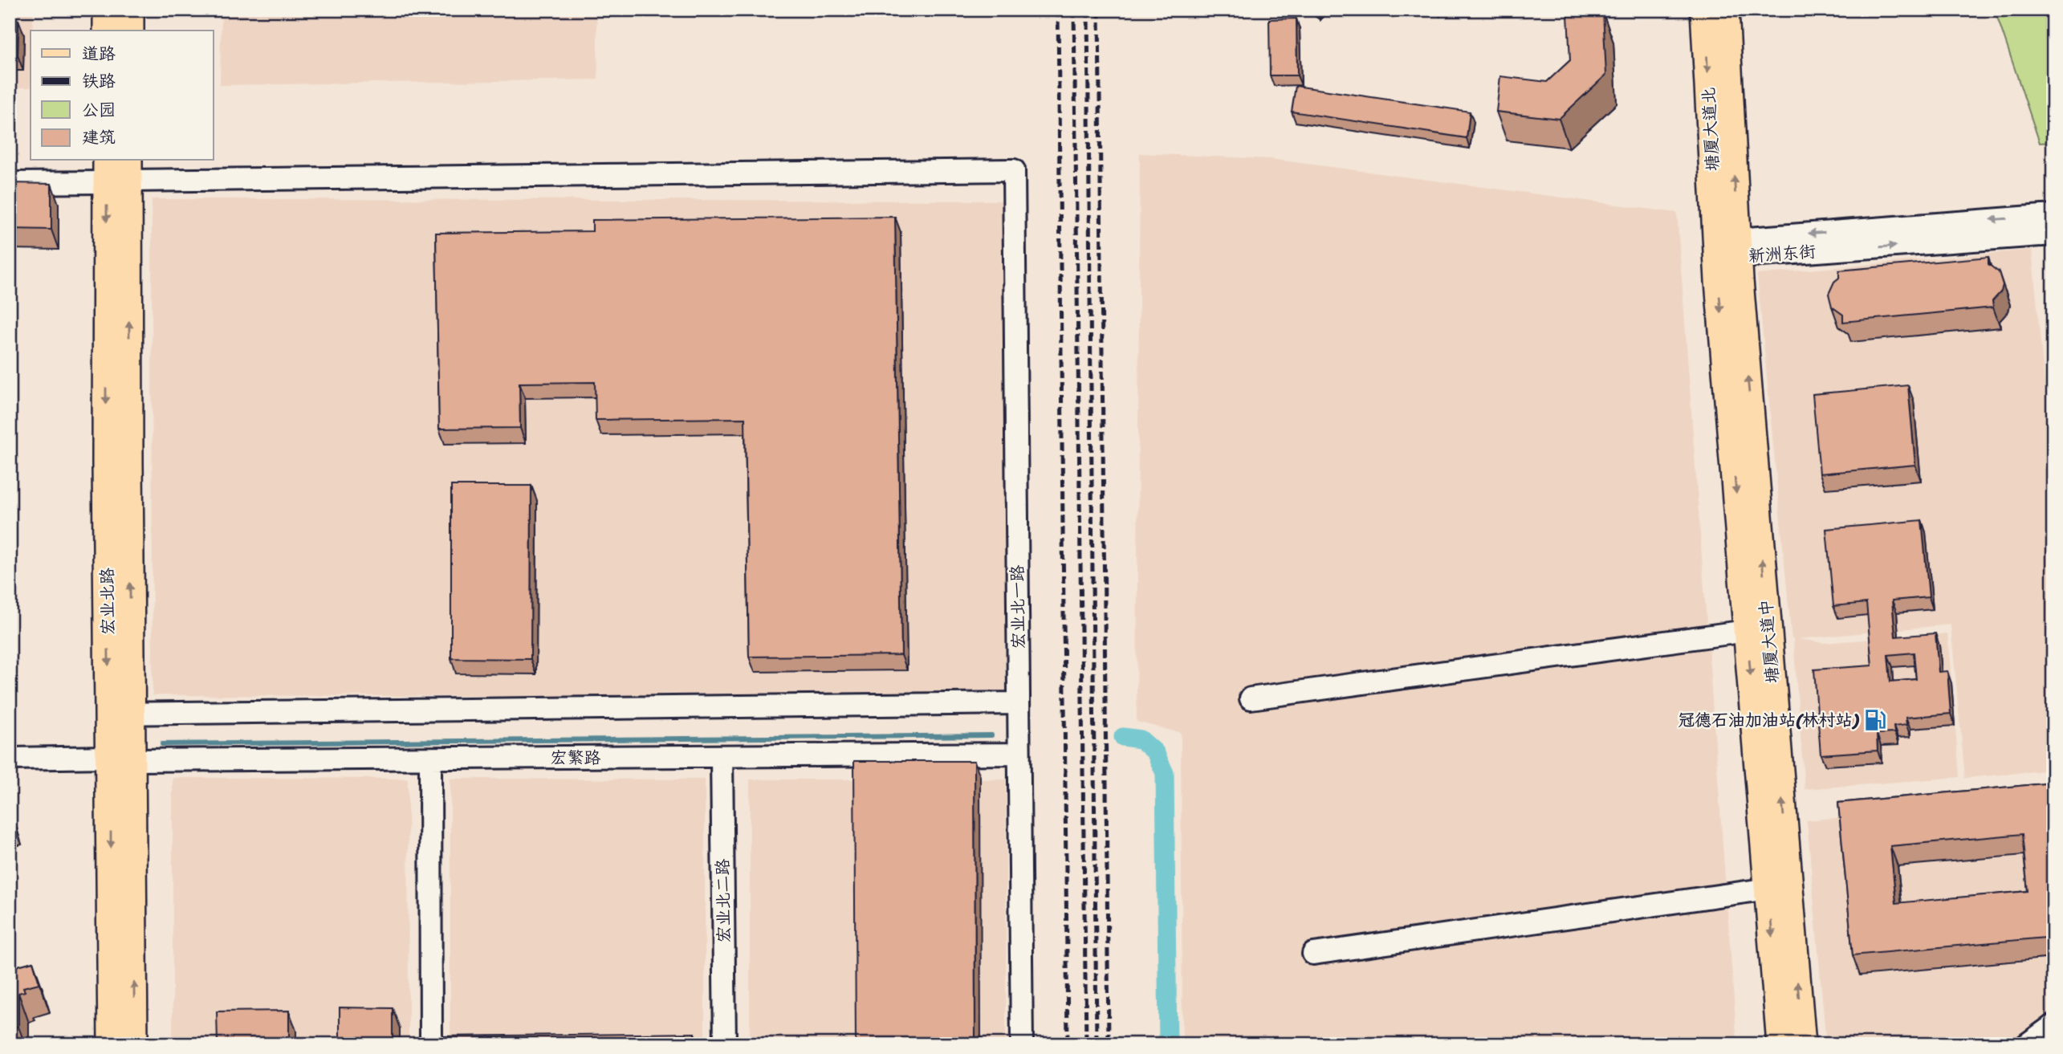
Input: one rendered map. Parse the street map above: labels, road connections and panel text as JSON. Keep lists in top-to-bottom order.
{
  "streets": {
    "main road": ["塘厦大道北", "宏业北路", "塘厦大道中"],
    "street": [
      "新洲东街",
      "宏业北一路",
      "宏繁路",
      "宏业北二路"
    ]
  },
  "crossings": [
    ["塘厦大道北", "新洲东街"],
    ["塘厦大道北", "塘厦大道中"],
    ["新洲东街", "塘厦大道中"],
    ["宏业北路", "宏业北一路"],
    ["宏业北路", "宏繁路"],
    ["宏业北一路", "宏繁路"],
    ["宏繁路", "宏业北二路"]
  ],
  "places": {
    "fuel station": ["冠德石油加油站(林村站)"]
  },
  "legend": [
    "道路",
    "铁路",
    "公园",
    "建筑"
  ]
}
